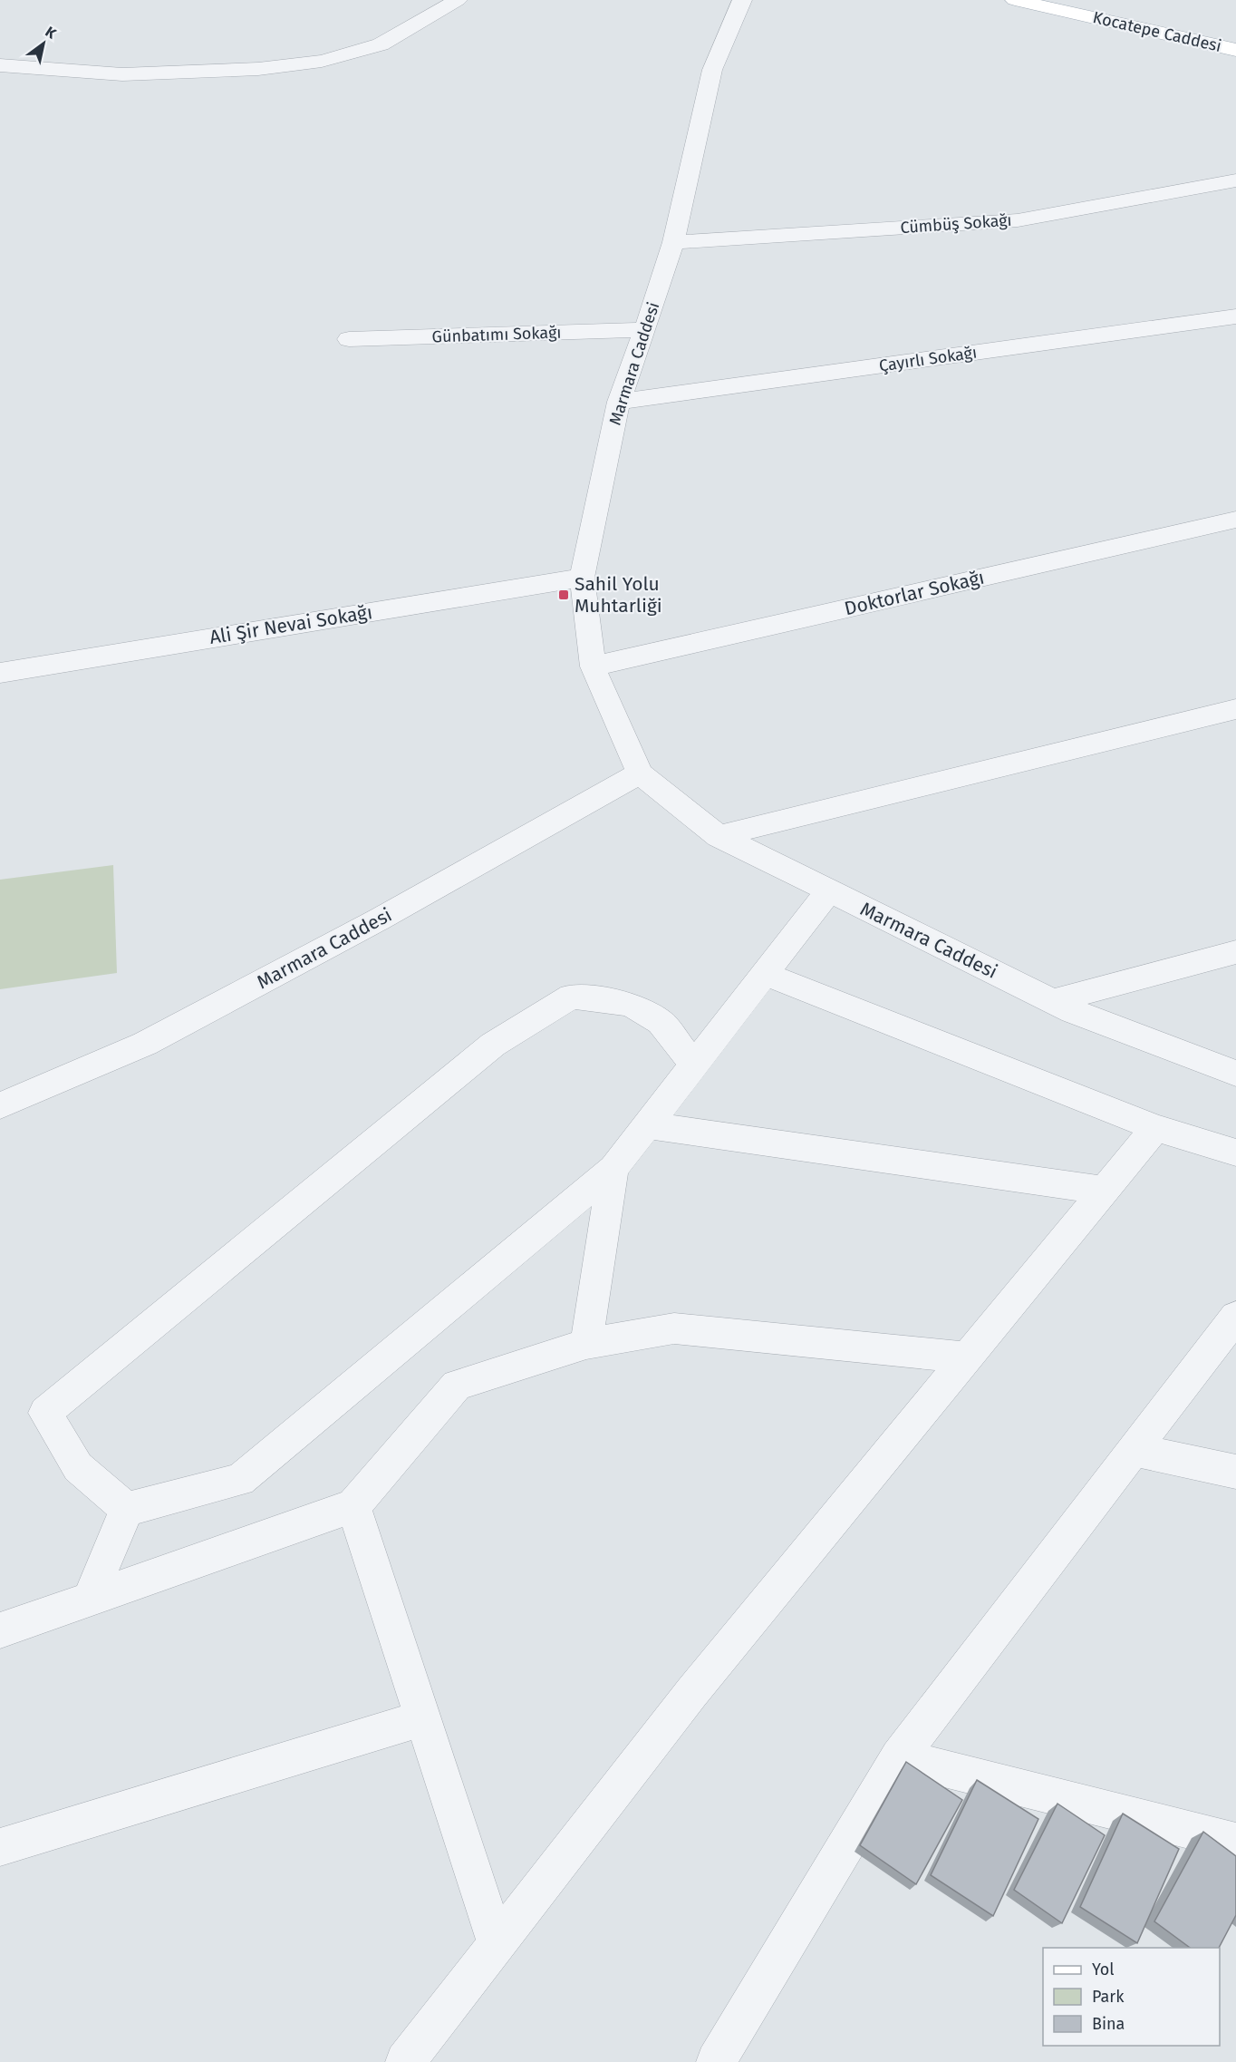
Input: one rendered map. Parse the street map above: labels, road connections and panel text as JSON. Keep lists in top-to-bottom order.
{
  "streets": {
    "main road": ["Kocatepe Caddesi"],
    "street": [
      "Cümbüş Sokağı",
      "Günbatımı Sokağı",
      "Çayırlı Sokağı",
      "Marmara Caddesi",
      "Doktorlar Sokağı",
      "Ali Şir Nevai Sokağı"
    ]
  },
  "crossings": [
    ["Cümbüş Sokağı", "Marmara Caddesi"],
    ["Günbatımı Sokağı", "Marmara Caddesi"],
    ["Çayırlı Sokağı", "Marmara Caddesi"],
    ["Marmara Caddesi", "Doktorlar Sokağı"],
    ["Marmara Caddesi", "Ali Şir Nevai Sokağı"]
  ],
  "places": {
    "transit": ["Sahil Yolu Muhtarliği"]
  },
  "legend": ["Yol", "Park", "Bina"],
  "north": "top right"
}
